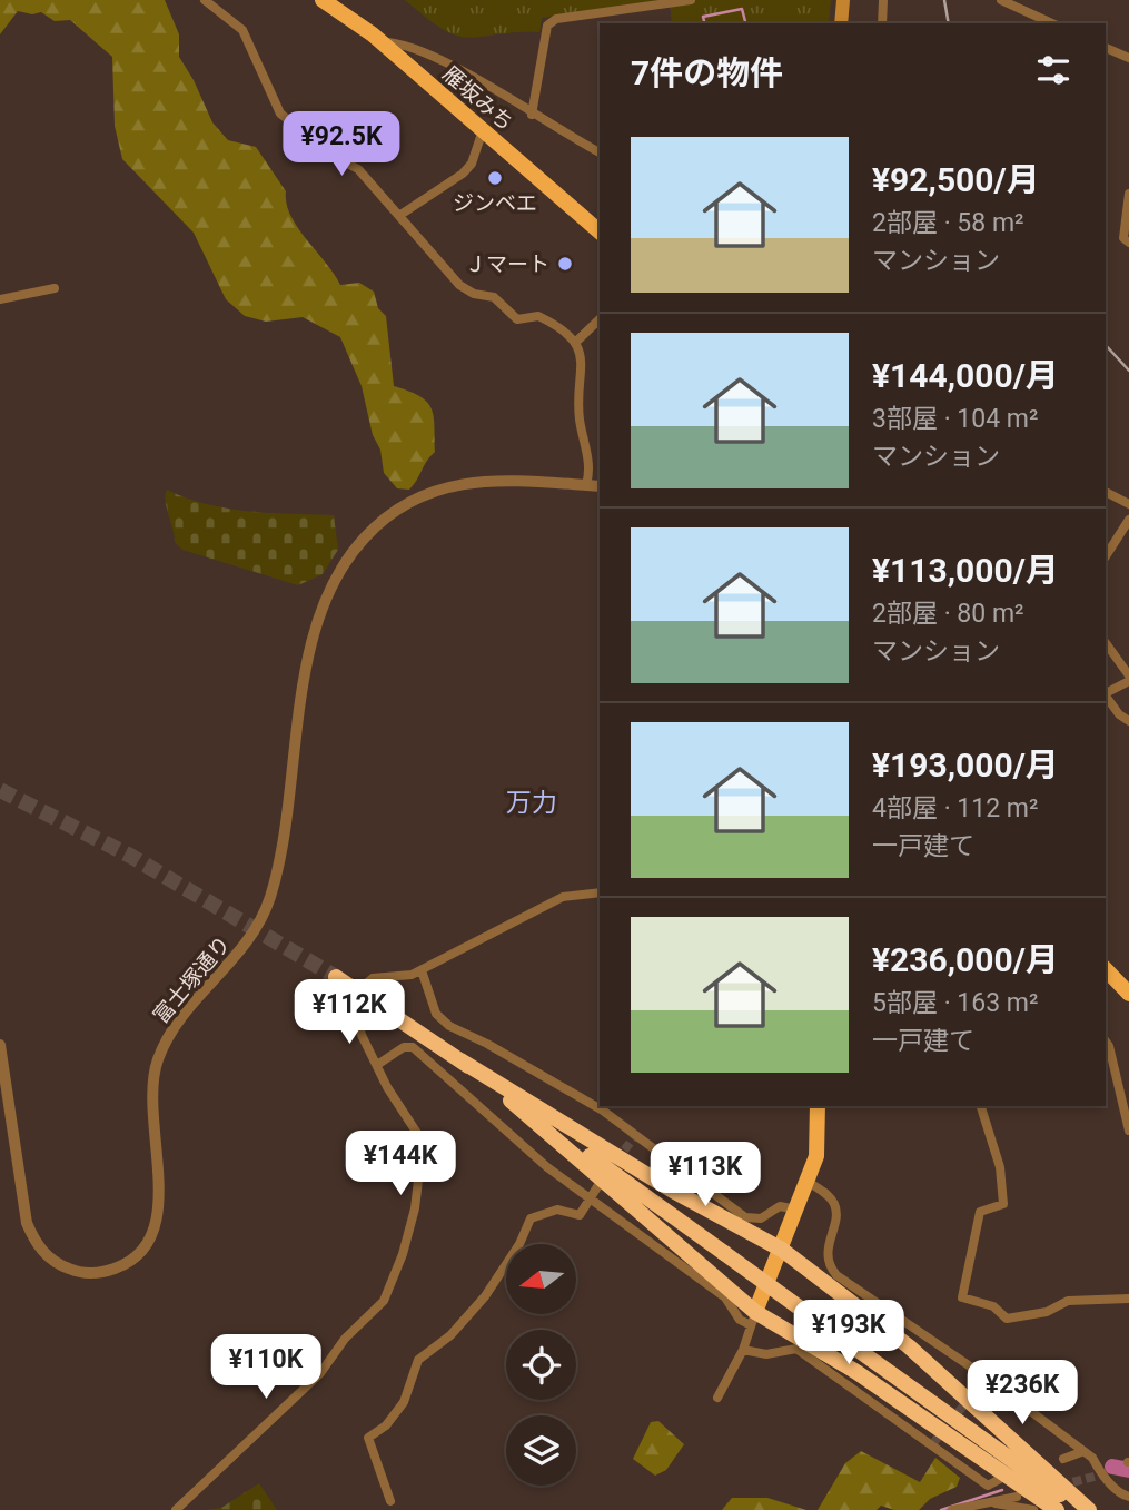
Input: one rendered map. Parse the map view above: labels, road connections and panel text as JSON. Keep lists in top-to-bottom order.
{
  "streets": {
    "highway": ["雁坂みち"],
    "street": ["富士塚通り"]
  },
  "districts": ["万力"],
  "places": ["ジンベエ", "Ｊマート"],
  "north": "left",
  "page": {
    "heading": "7件の物件",
    "price": [
      "¥92.5K",
      "¥112K",
      "¥144K",
      "¥113K",
      "¥193K",
      "¥110K",
      "¥236K"
    ],
    "list": [
      {
        "name": "¥92,500/月",
        "note": "2部屋 · 58 m² · マンション"
      },
      {
        "name": "¥144,000/月",
        "note": "3部屋 · 104 m² · マンション"
      },
      {
        "name": "¥113,000/月",
        "note": "2部屋 · 80 m² · マンション"
      },
      {
        "name": "¥193,000/月",
        "note": "4部屋 · 112 m² · 一戸建て"
      },
      {
        "name": "¥236,000/月",
        "note": "5部屋 · 163 m² · 一戸建て"
      }
    ]
  }
}
